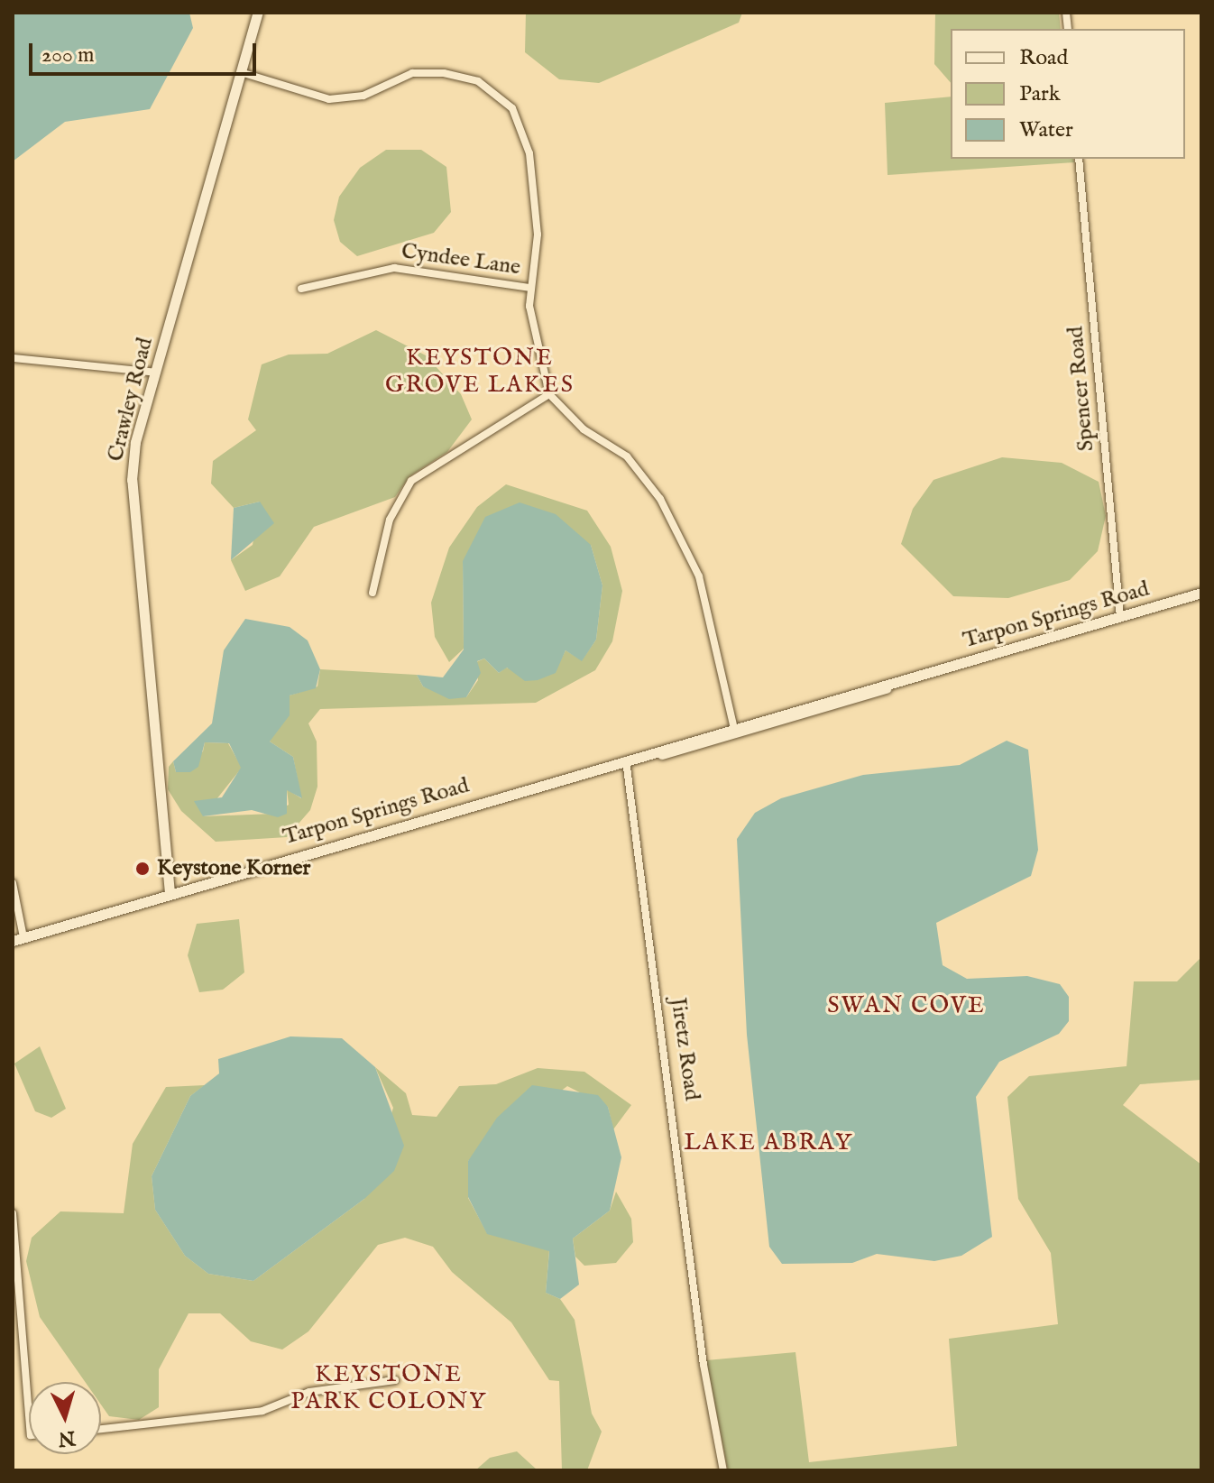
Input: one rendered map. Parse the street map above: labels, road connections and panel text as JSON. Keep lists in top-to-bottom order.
{
  "streets": {
    "main road": ["Crawley Road", "Tarpon Springs Road"],
    "street": ["Cyndee Lane", "Spencer Road", "Jiretz Road"]
  },
  "crossings": [
    ["Spencer Road", "Tarpon Springs Road"],
    ["Crawley Road", "Tarpon Springs Road"],
    ["Tarpon Springs Road", "Jiretz Road"]
  ],
  "districts": [
    "KEYSTONE GROVE LAKES",
    "SWAN COVE",
    "LAKE ABRAY",
    "KEYSTONE PARK COLONY"
  ],
  "places": ["Keystone Korner"],
  "legend": ["Road", "Park", "Water"],
  "scale_bar": "200 m",
  "north": "bottom"
}
